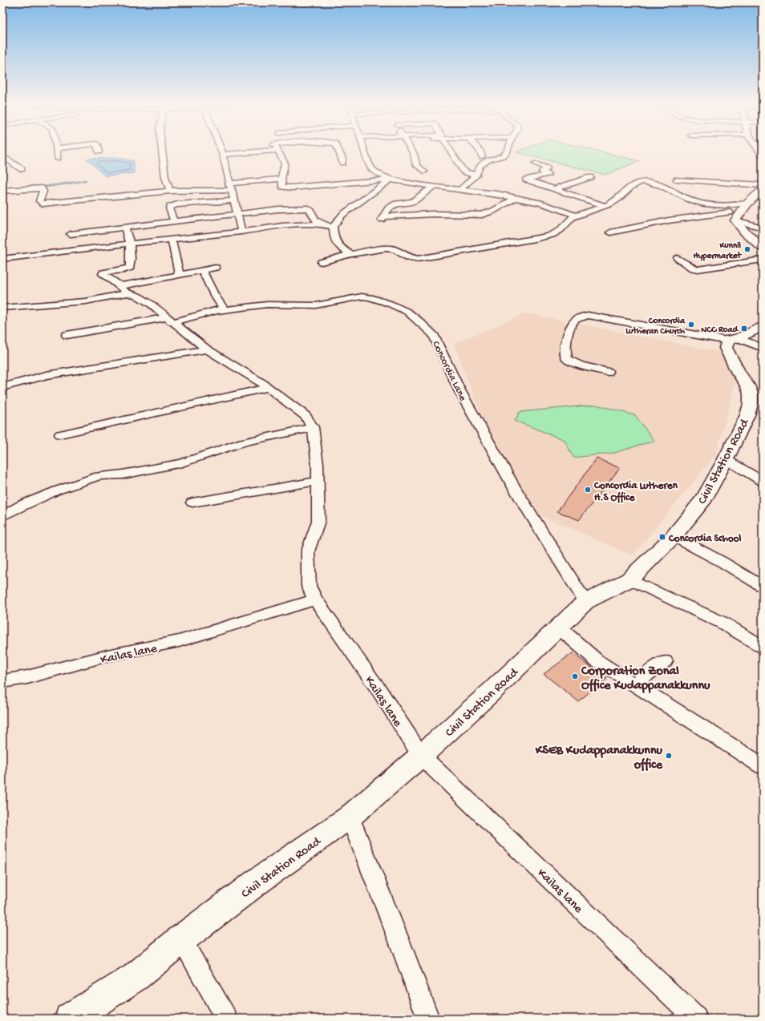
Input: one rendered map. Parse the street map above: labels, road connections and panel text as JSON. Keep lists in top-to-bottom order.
{
  "streets": {
    "main road": ["Civil Station Road"],
    "street": ["Concordia Lane", "Kailas lane"]
  },
  "crossings": [
    ["Concordia Lane", "Civil Station Road"],
    ["Civil Station Road", "Kailas lane"]
  ],
  "places": {
    "other": [
      "Kunnil Hypermarket",
      "Concordia Lutheran Church",
      "Concordia Lutheren H.S Office",
      "Corporation Zonal Office Kudappanakkunnu",
      "KSEB Kudappanakkunnu office"
    ],
    "transit": ["NCC Road", "Concordia School"]
  }
}
